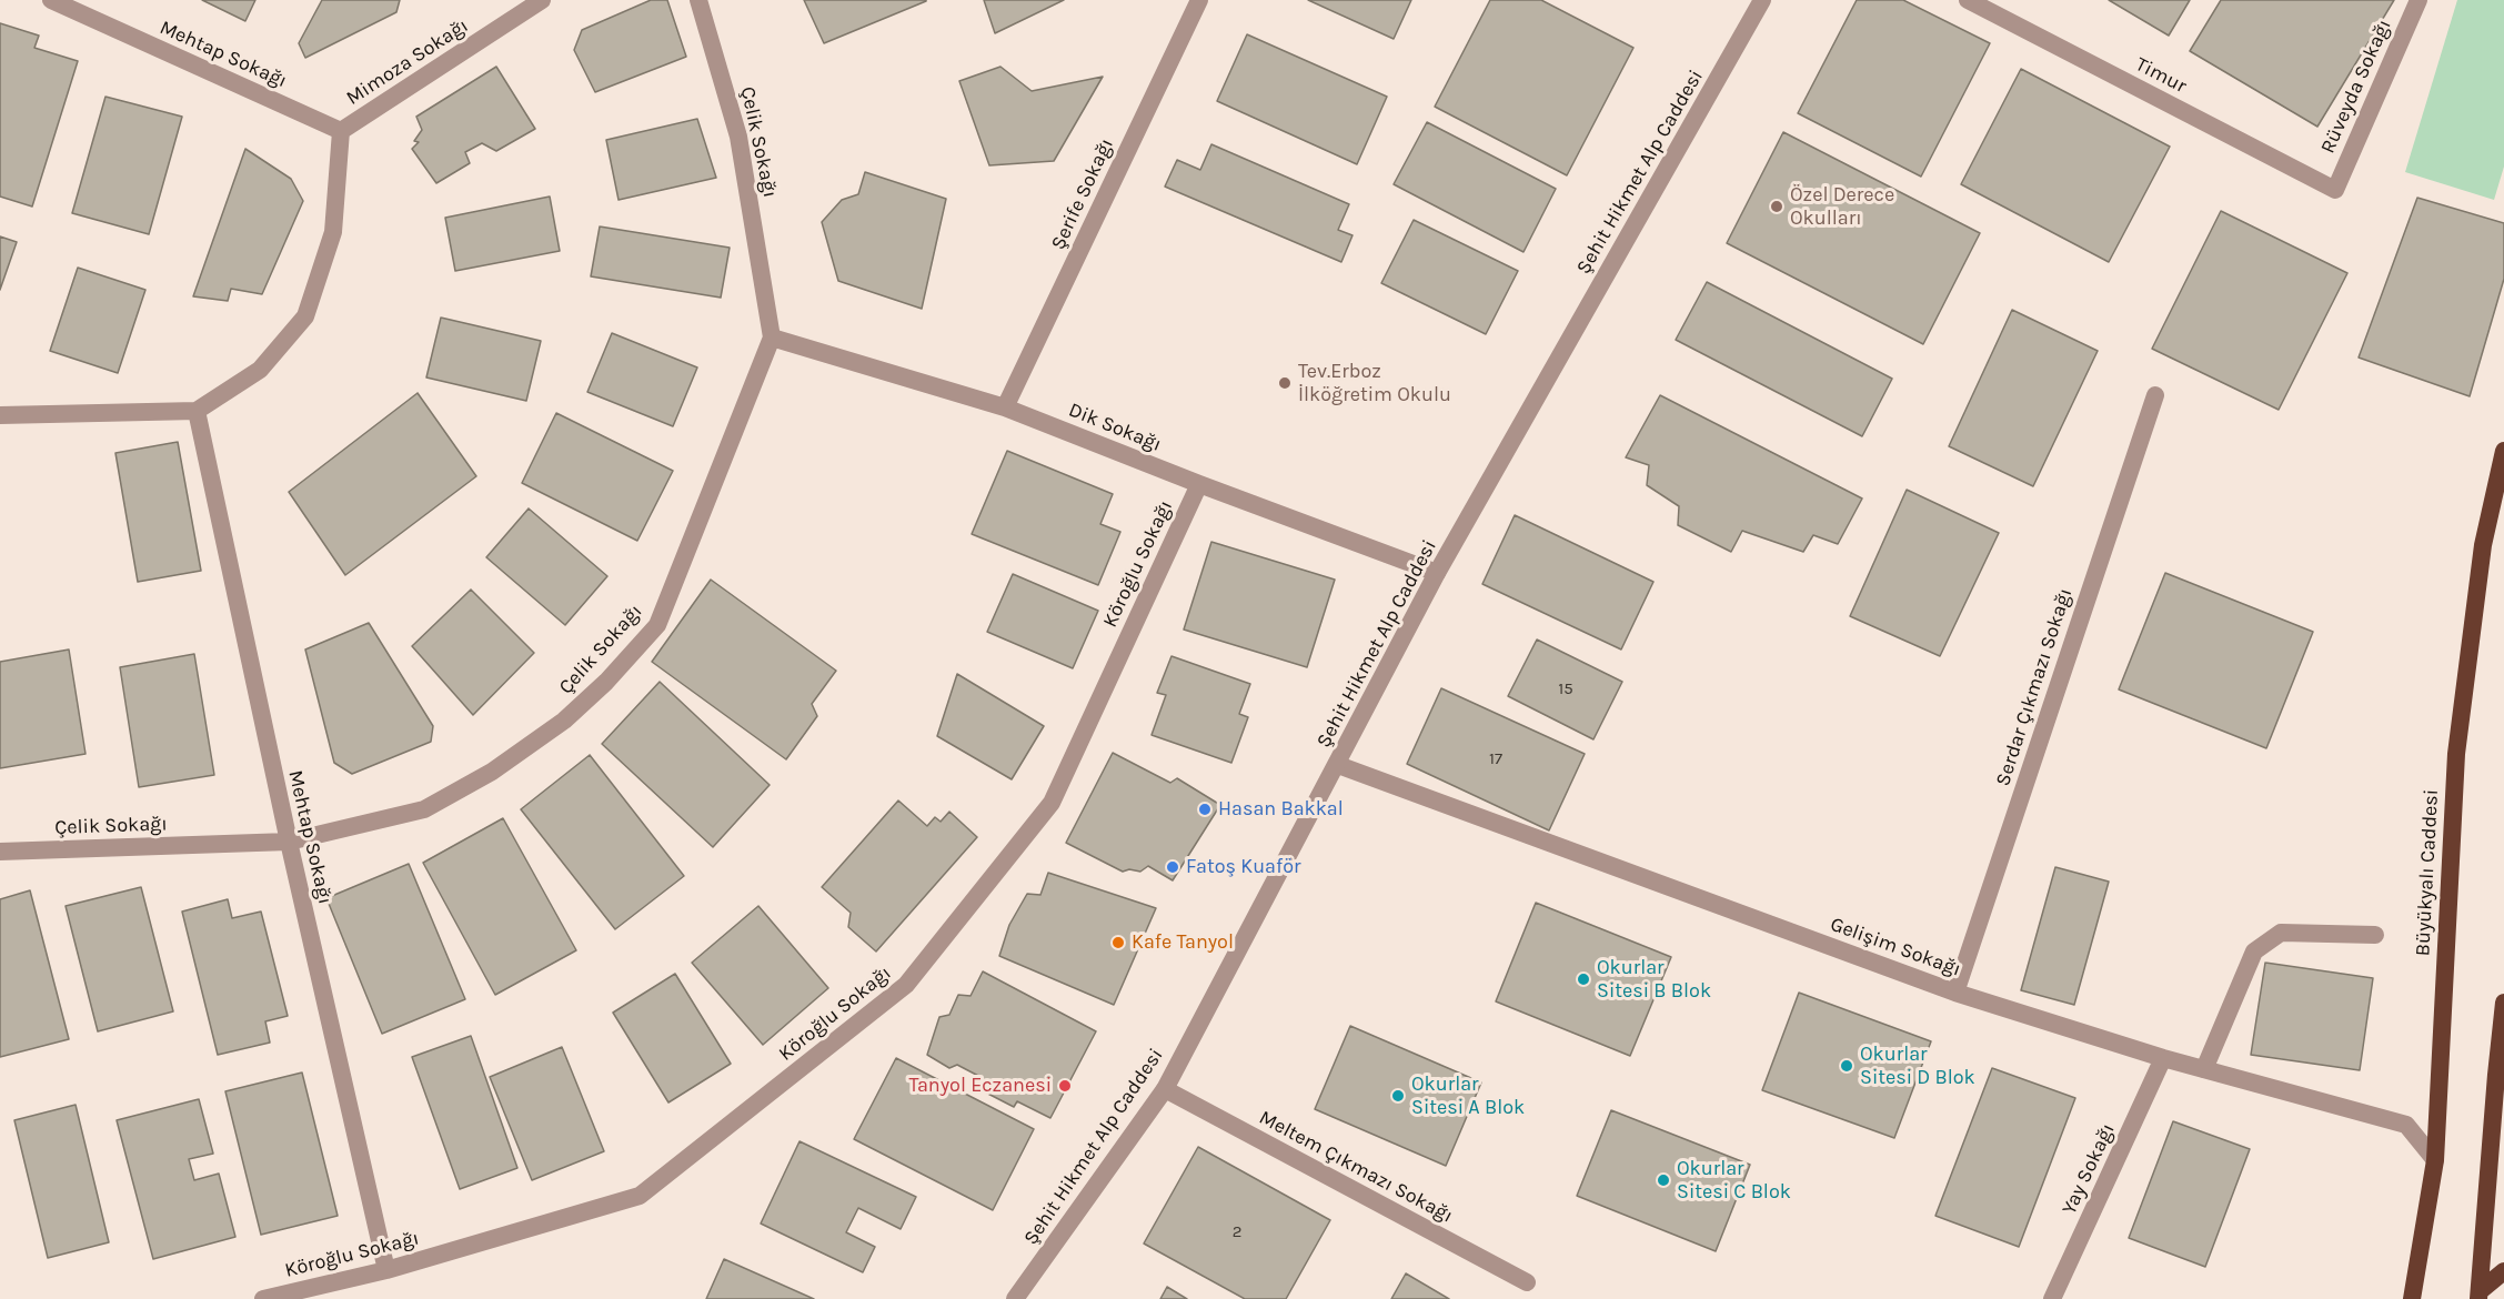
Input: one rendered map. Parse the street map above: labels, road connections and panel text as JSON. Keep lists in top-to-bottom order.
{
  "streets": {
    "highway": ["Büyükyalı Caddesi"],
    "street": [
      "Mehtap Sokağı",
      "Mimoza Sokağı",
      "Timur",
      "Rüveyda Sokağı",
      "Çelik Sokağı",
      "Şehit Hikmet Alp Caddesi",
      "Şerife Sokağı",
      "Dik Sokağı",
      "Köroğlu Sokağı",
      "Serdar Çıkmazı Sokağı",
      "Gelişim Sokağı",
      "Meltem Çıkmazı Sokağı",
      "Yay Sokağı"
    ]
  },
  "crossings": [
    ["Mehtap Sokağı", "Mimoza Sokağı"],
    ["Mehtap Sokağı", "Çelik Sokağı"],
    ["Mehtap Sokağı", "Köroğlu Sokağı"],
    ["Timur", "Rüveyda Sokağı"],
    ["Çelik Sokağı", "Dik Sokağı"],
    ["Şehit Hikmet Alp Caddesi", "Dik Sokağı"],
    ["Şehit Hikmet Alp Caddesi", "Gelişim Sokağı"],
    ["Şehit Hikmet Alp Caddesi", "Meltem Çıkmazı Sokağı"],
    ["Şerife Sokağı", "Dik Sokağı"],
    ["Dik Sokağı", "Köroğlu Sokağı"],
    ["Serdar Çıkmazı Sokağı", "Gelişim Sokağı"],
    ["Büyükyalı Caddesi", "Gelişim Sokağı"],
    ["Gelişim Sokağı", "Yay Sokağı"]
  ],
  "places": [
    "Özel Derece Okulları",
    "Tev.Erboz İlköğretim Okulu",
    "Hasan Bakkal",
    "Fatoş Kuaför",
    "Kafe Tanyol",
    "Okurlar Sitesi B Blok",
    "Okurlar Sitesi D Blok",
    "Tanyol Eczanesi",
    "Okurlar Sitesi A Blok",
    "Okurlar Sitesi C Blok"
  ],
  "house_numbers": ["15", "17", "2"]
}
